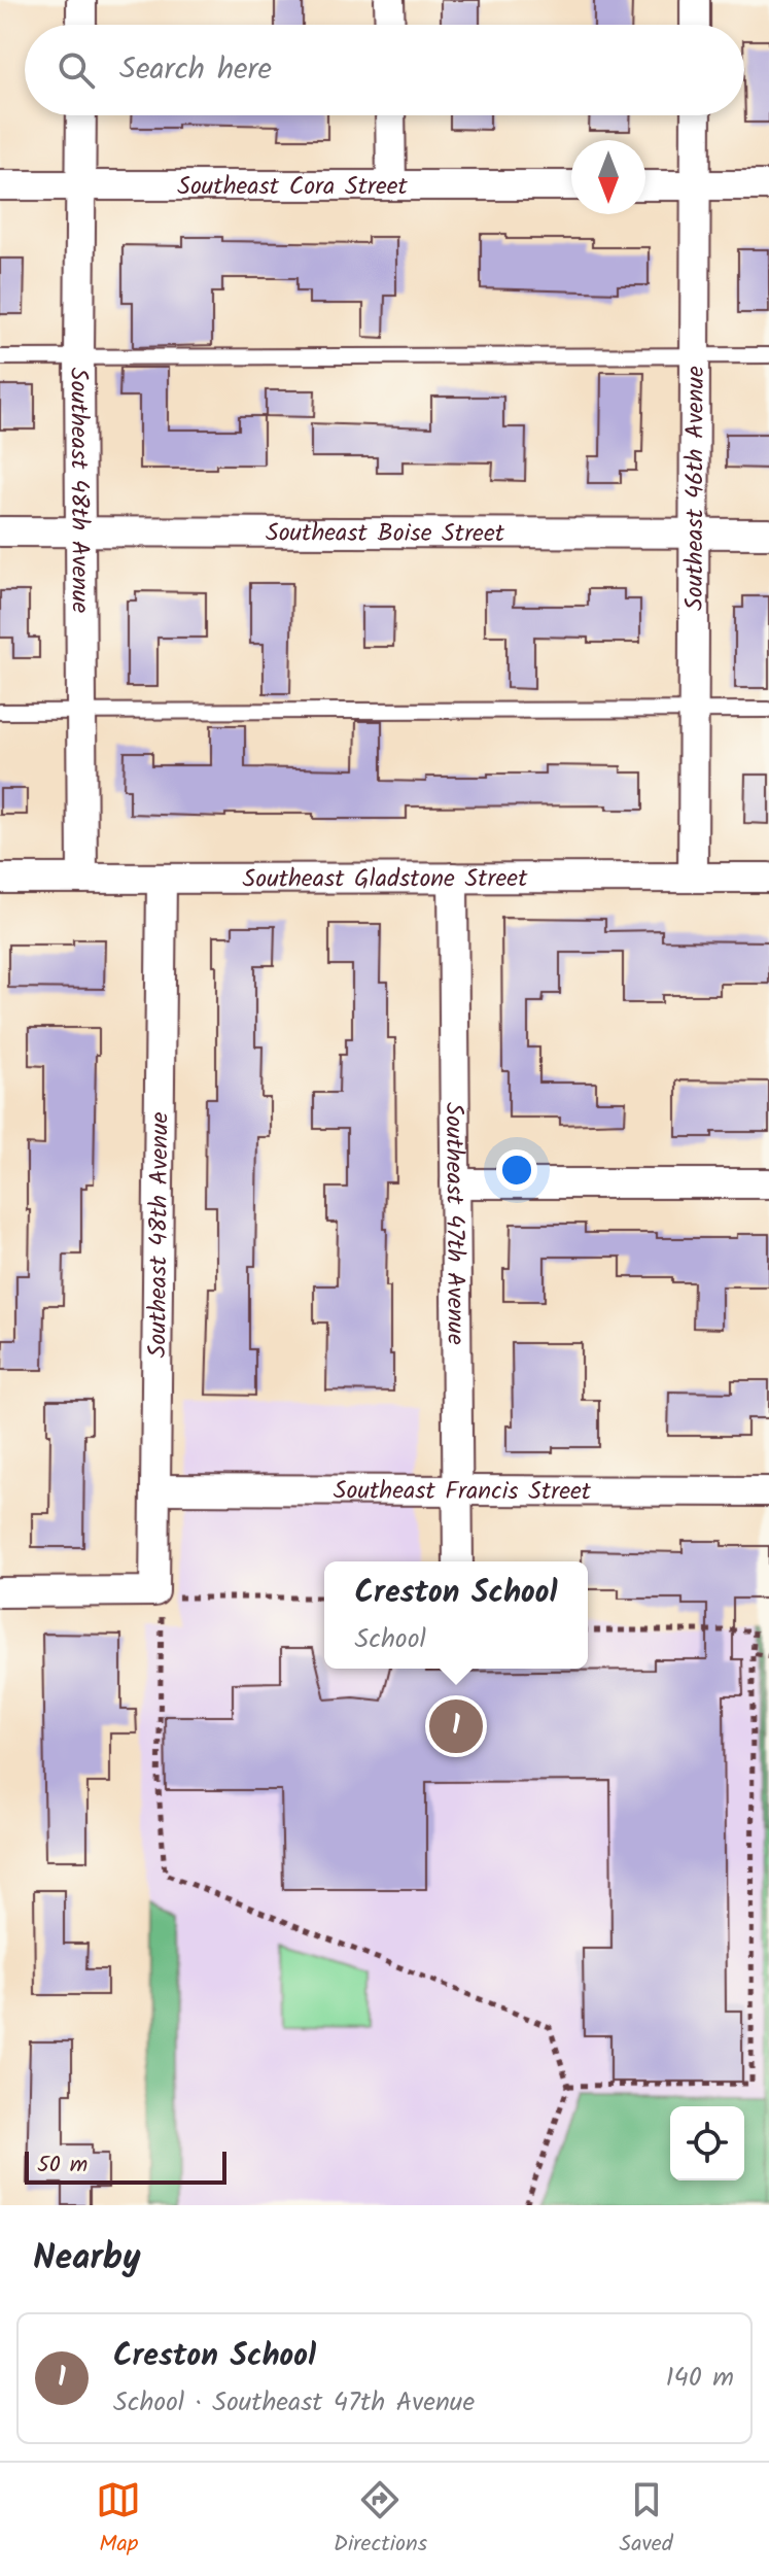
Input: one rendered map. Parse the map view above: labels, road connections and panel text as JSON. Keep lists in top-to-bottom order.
{
  "streets": {
    "street": [
      "Southeast Cora Street",
      "Southeast 48th Avenue",
      "Southeast 46th Avenue",
      "Southeast Boise Street",
      "Southeast Gladstone Street",
      "Southeast 47th Avenue",
      "Southeast Francis Street"
    ]
  },
  "crossings": [
    ["Southeast Cora Street", "Southeast 48th Avenue"],
    ["Southeast 48th Avenue", "Southeast Boise Street"],
    ["Southeast 48th Avenue", "Southeast Gladstone Street"],
    ["Southeast 48th Avenue", "Southeast Francis Street"],
    ["Southeast 46th Avenue", "Southeast Boise Street"],
    ["Southeast 46th Avenue", "Southeast Gladstone Street"],
    ["Southeast Gladstone Street", "Southeast 47th Avenue"],
    ["Southeast 47th Avenue", "Southeast Francis Street"]
  ],
  "scale_bar": "50 m",
  "north": "bottom",
  "page": {
    "search": "Search here",
    "popup": ["Creston School", "School"],
    "pins": "1",
    "scale": "50 m",
    "heading": "Nearby",
    "list": [
      {
        "mark": "1",
        "name": "Creston School",
        "note": "School · Southeast 47th Avenue",
        "value": "140 m"
      }
    ],
    "nav": ["Map", "Directions", "Saved"]
  }
}
